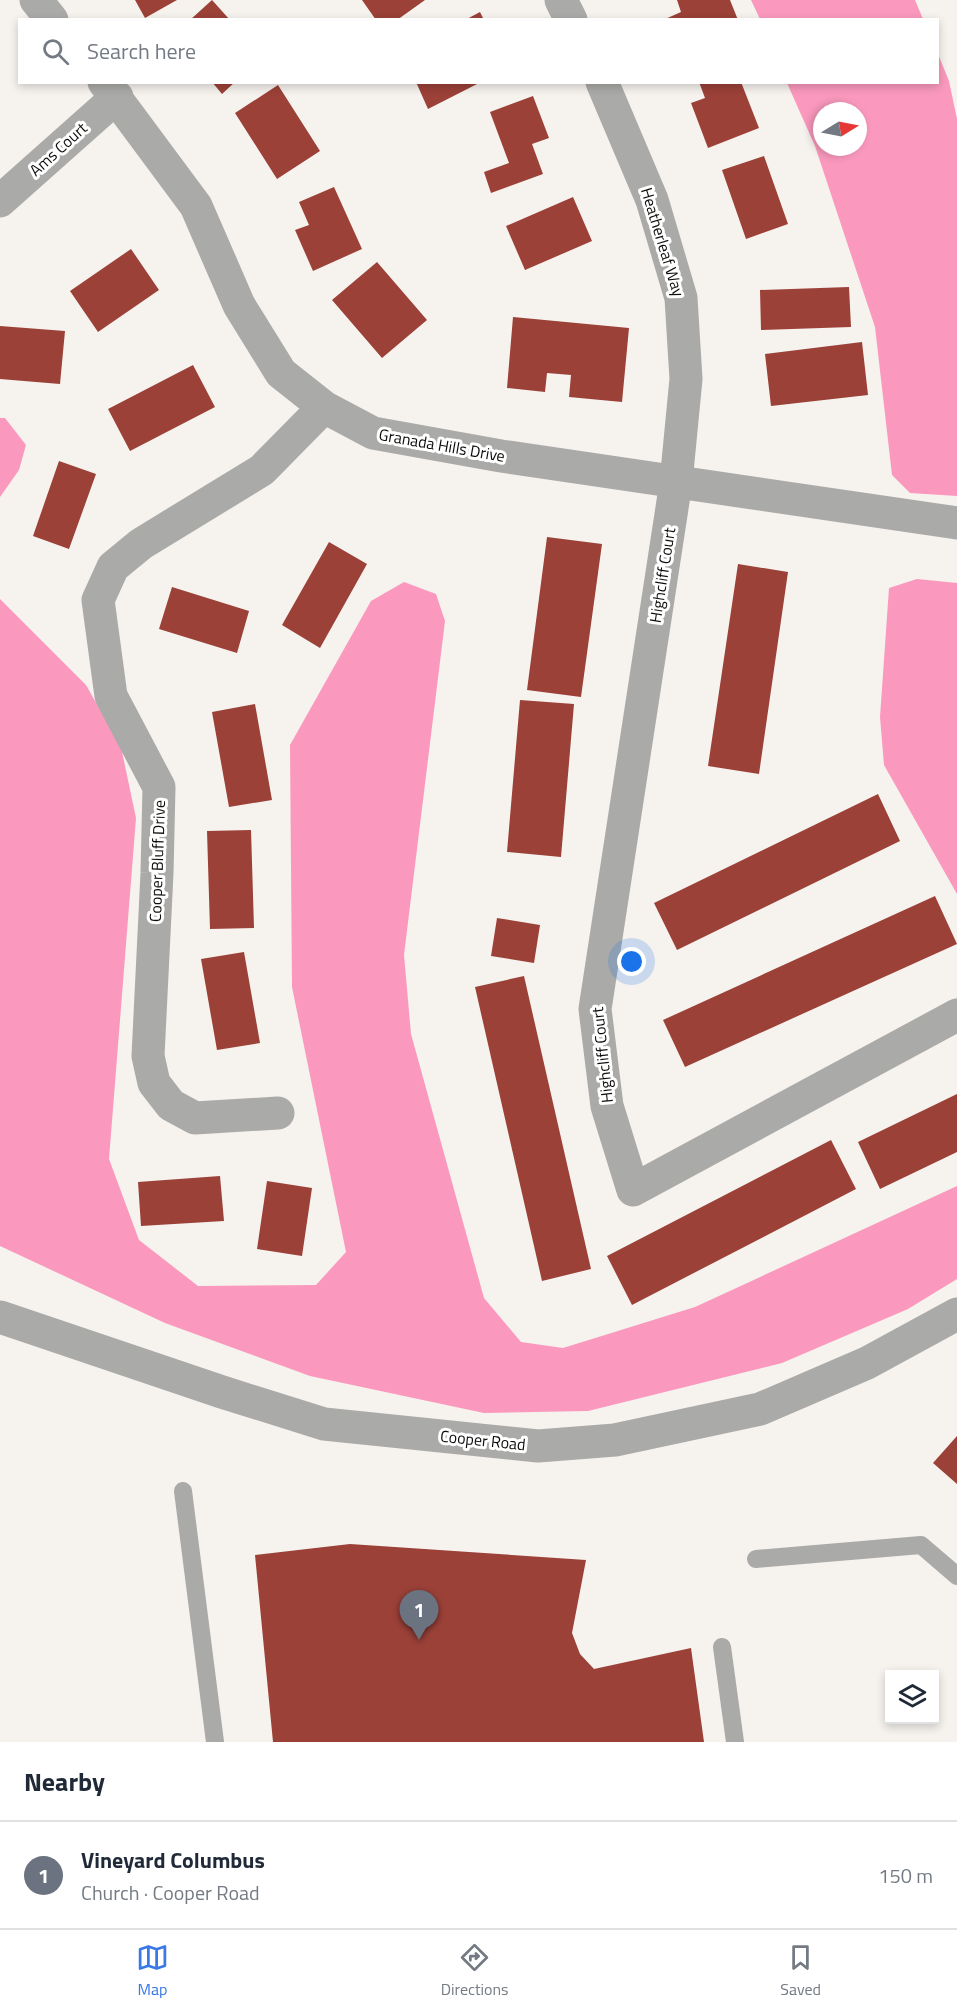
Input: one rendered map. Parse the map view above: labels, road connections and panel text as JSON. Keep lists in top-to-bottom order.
{
  "streets": {
    "street": [
      "Ams Court",
      "Heatherleaf Way",
      "Granada Hills Drive",
      "Highcliff Court",
      "Cooper Bluff Drive",
      "Cooper Road"
    ]
  },
  "crossings": [
    ["Ams Court", "Granada Hills Drive"],
    ["Heatherleaf Way", "Granada Hills Drive"],
    ["Heatherleaf Way", "Highcliff Court"],
    ["Granada Hills Drive", "Highcliff Court"],
    ["Granada Hills Drive", "Cooper Bluff Drive"]
  ],
  "north": "right",
  "page": {
    "search": "Search here",
    "pins": "1",
    "heading": "Nearby",
    "list": [
      {
        "mark": "1",
        "name": "Vineyard Columbus",
        "note": "Church · Cooper Road",
        "value": "150 m"
      }
    ],
    "nav": ["Map", "Directions", "Saved"]
  }
}
